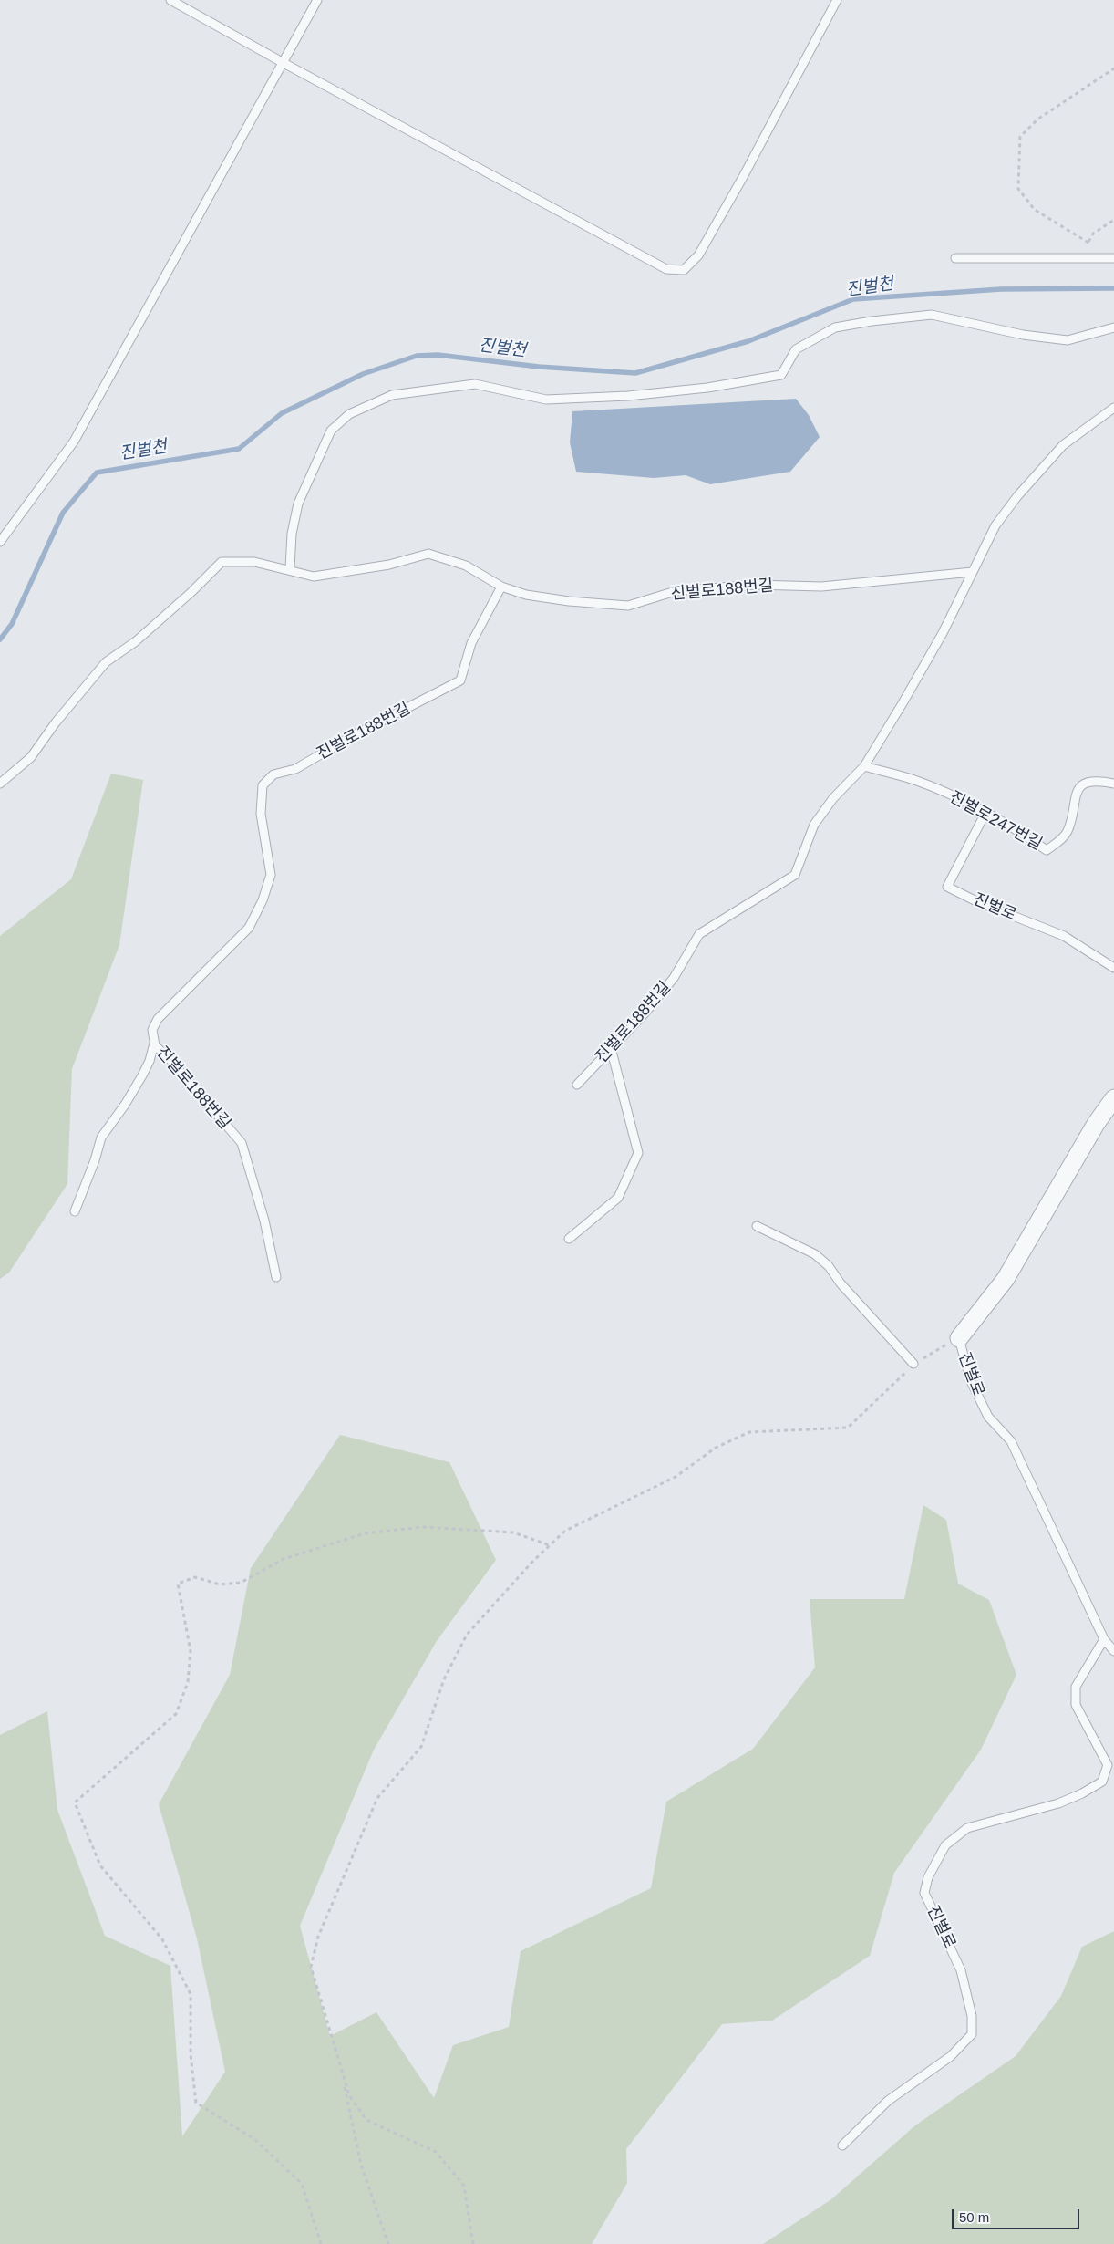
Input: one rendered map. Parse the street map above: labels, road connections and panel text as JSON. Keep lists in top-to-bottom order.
{
  "streets": {
    "street": ["진벌로"],
    "lane": ["진벌로188번길", "진벌로247번길"]
  },
  "crossings": [
    ["진벌로188번길", "진벌로247번길"],
    ["진벌로247번길", "진벌로"]
  ],
  "water": ["진벌천"],
  "scale_bar": "50 m"
}
